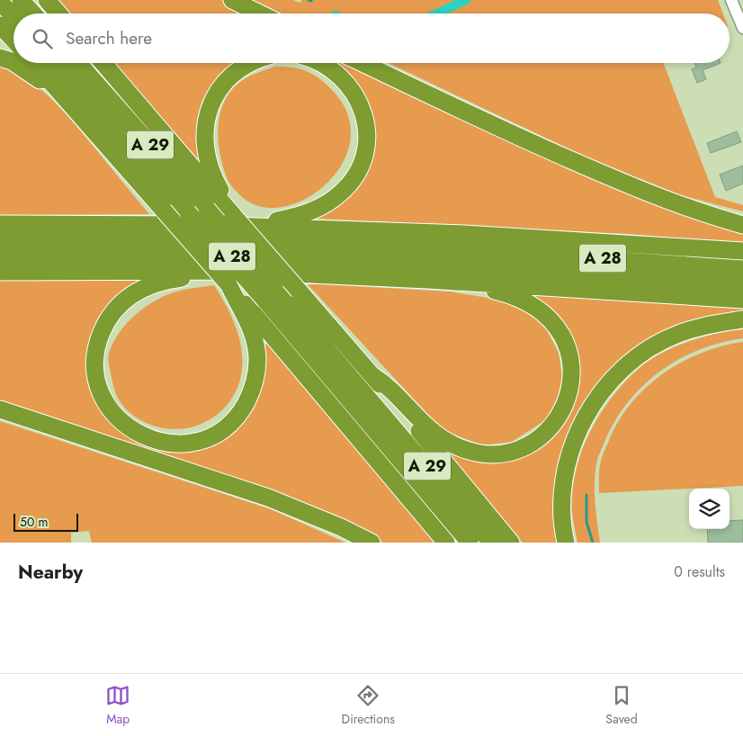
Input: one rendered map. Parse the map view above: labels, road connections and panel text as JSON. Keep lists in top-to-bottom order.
{
  "streets": {
    "highway": ["A 29", "A 28"]
  },
  "scale_bar": "50 m",
  "page": {
    "search": "Search here",
    "scale": "50 m",
    "heading": ["Nearby", "0 results"],
    "nav": ["Map", "Directions", "Saved"]
  }
}
